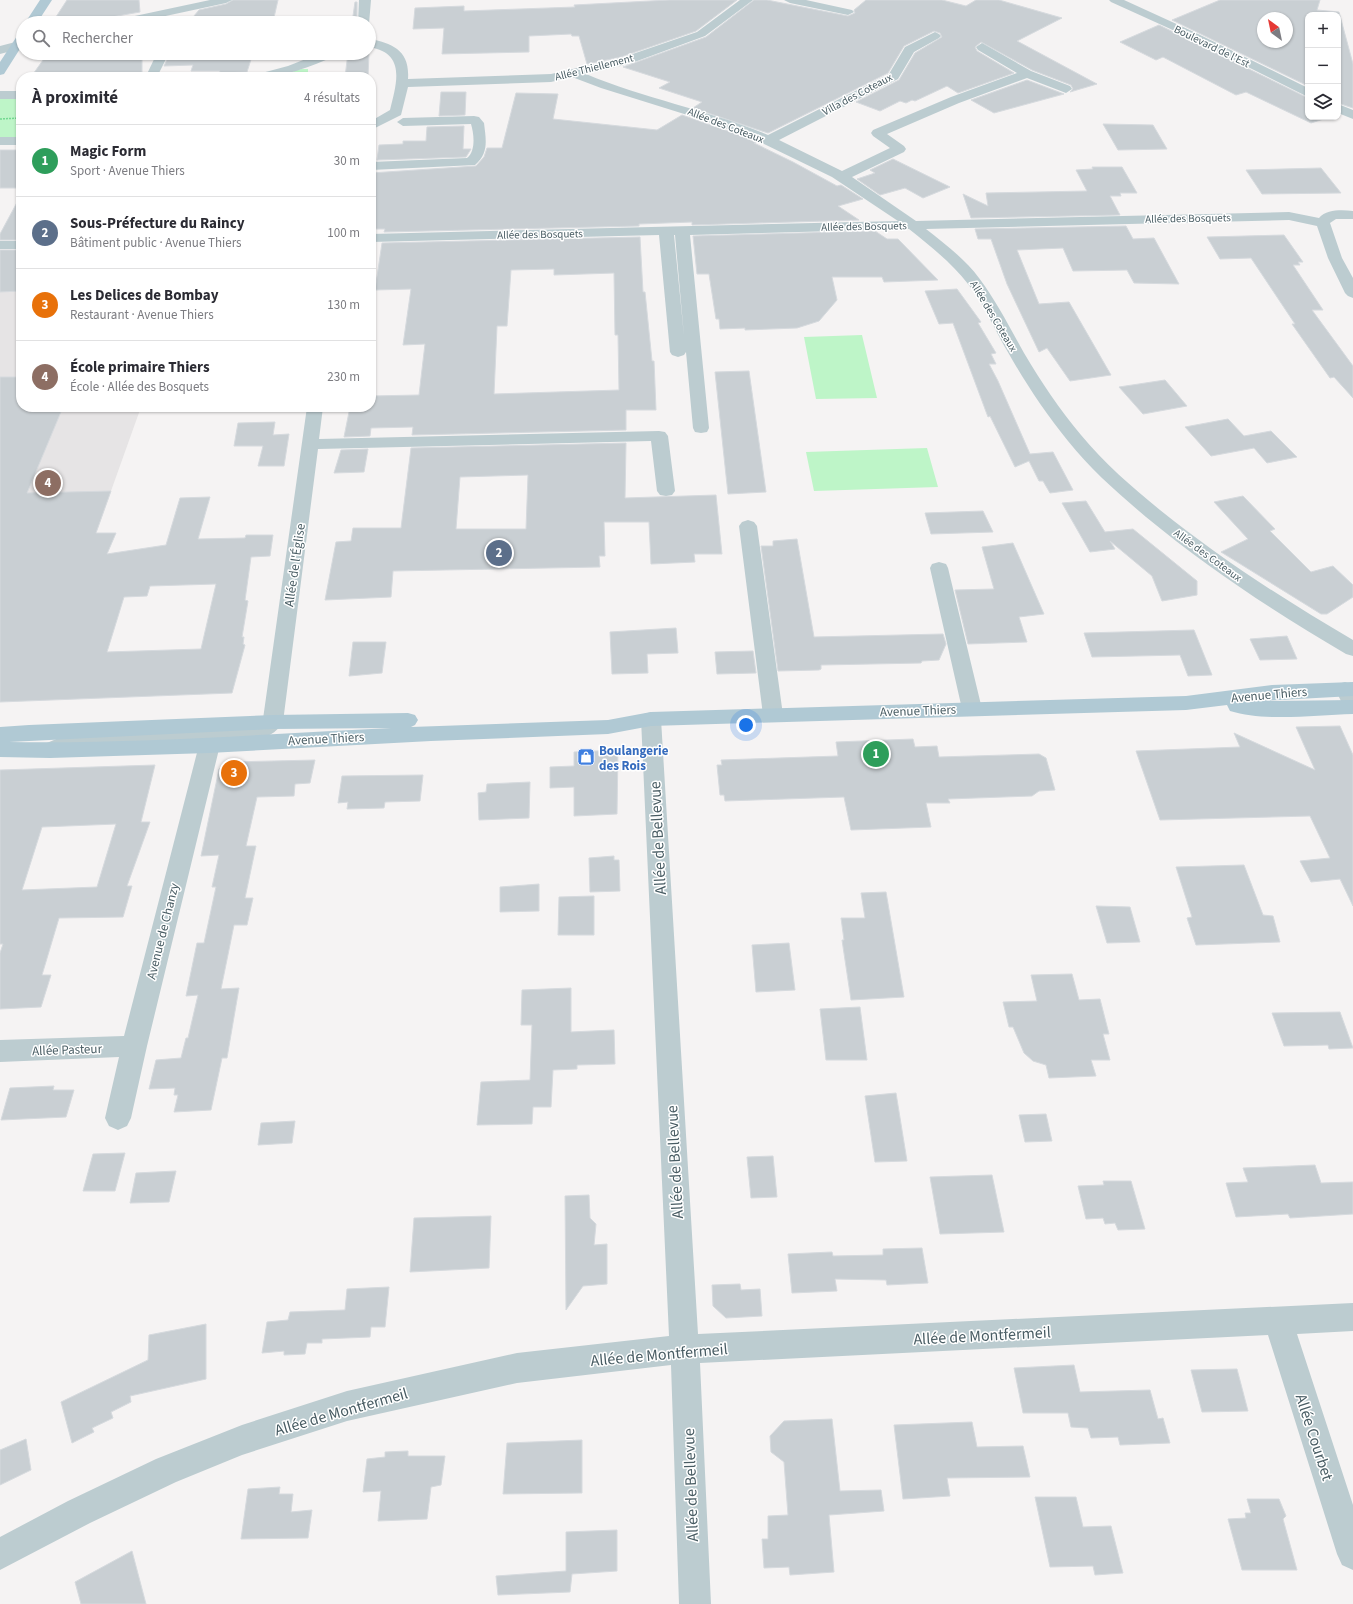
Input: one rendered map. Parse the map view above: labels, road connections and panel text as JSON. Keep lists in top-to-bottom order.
{
  "streets": {
    "main road": ["Avenue Thiers"],
    "street": [
      "Boulevard de l'Est",
      "Allée Thiellement",
      "Villa des Coteaux",
      "Allée des Coteaux",
      "Allée des Bosquets",
      "Allée de l'Église",
      "Allée de Bellevue",
      "Avenue de Chanzy",
      "Allée Pasteur",
      "Allée de Montfermeil",
      "Allée Courbet"
    ]
  },
  "crossings": [
    ["Allée Thiellement", "Allée des Coteaux"],
    ["Villa des Coteaux", "Allée des Coteaux"],
    ["Allée des Coteaux", "Allée des Bosquets"],
    ["Allée de l'Église", "Avenue Thiers"],
    ["Avenue Thiers", "Allée de Bellevue"],
    ["Avenue Thiers", "Avenue de Chanzy"],
    ["Allée de Bellevue", "Allée de Montfermeil"],
    ["Avenue de Chanzy", "Allée Pasteur"],
    ["Allée de Montfermeil", "Allée Courbet"]
  ],
  "places": {
    "shop": ["Boulangerie des Rois"]
  },
  "north": "top left",
  "page": {
    "map_buttons": ["+", "−"],
    "search": "Rechercher",
    "heading": ["À proximité", "4 résultats"],
    "list": [
      {
        "mark": "1",
        "name": "Magic Form",
        "note": "Sport · Avenue Thiers",
        "value": "30 m"
      },
      {
        "mark": "2",
        "name": "Sous-Préfecture du Raincy",
        "note": "Bâtiment public · Avenue Thiers",
        "value": "100 m"
      },
      {
        "mark": "3",
        "name": "Les Delices de Bombay",
        "note": "Restaurant · Avenue Thiers",
        "value": "130 m"
      },
      {
        "mark": "4",
        "name": "École primaire Thiers",
        "note": "École · Allée des Bosquets",
        "value": "230 m"
      }
    ],
    "pins": [
      "4",
      "2",
      "1",
      "3"
    ]
  }
}
